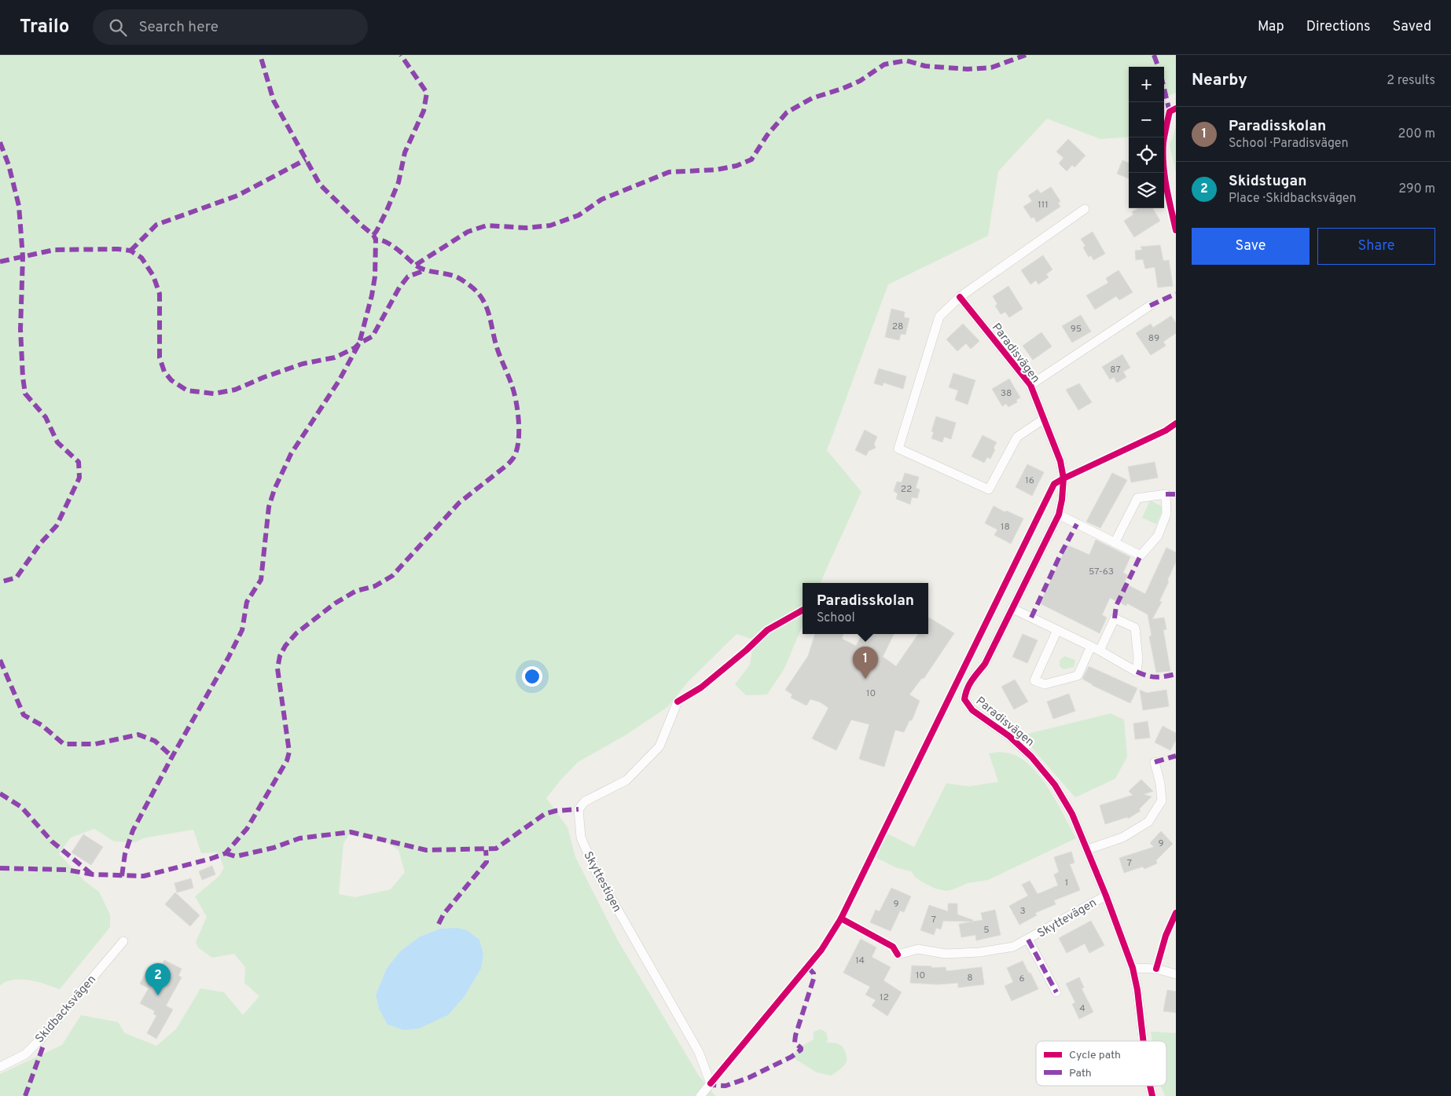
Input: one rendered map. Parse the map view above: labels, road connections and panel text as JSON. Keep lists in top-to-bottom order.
{
  "streets": {
    "street": [
      "Paradisvägen",
      "Skyttestigen",
      "Skyttevägen",
      "Skidbacksvägen"
    ]
  },
  "crossings": [
    ["Paradisvägen", "Skyttevägen"]
  ],
  "house_numbers": [
    "111",
    "28",
    "95",
    "89",
    "87",
    "38",
    "16",
    "22",
    "18",
    "57-63",
    "10",
    "9",
    "7",
    "1",
    "9",
    "3",
    "7",
    "5",
    "14",
    "10",
    "8",
    "6",
    "12",
    "4"
  ],
  "legend": ["Cycle path", "Path"],
  "page": {
    "header": "Trailo",
    "search": "Search here",
    "nav": ["Map", "Directions", "Saved"],
    "heading": ["Nearby", "2 results"],
    "map_buttons": ["+", "−"],
    "list": [
      {
        "mark": "1",
        "name": "Paradisskolan",
        "note": "School · Paradisvägen",
        "value": "200 m"
      },
      {
        "mark": "2",
        "name": "Skidstugan",
        "note": "Place · Skidbacksvägen",
        "value": "290 m"
      }
    ],
    "buttons": ["Save", "Share"],
    "popup": ["Paradisskolan", "School"],
    "pins": ["1", "2"]
  }
}
